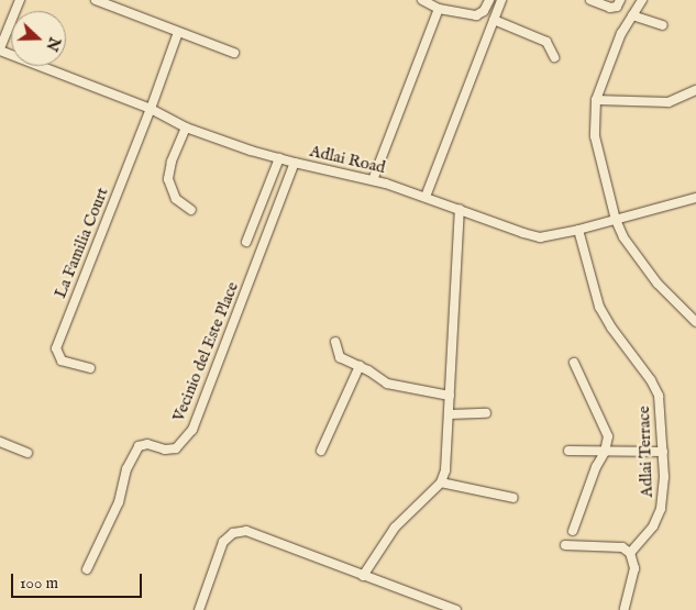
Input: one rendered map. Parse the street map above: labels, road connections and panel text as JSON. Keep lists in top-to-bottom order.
{
  "streets": {
    "street": [
      "Adlai Road",
      "La Familia Court",
      "Vecinio del Este Place",
      "Adlai Terrace"
    ]
  },
  "crossings": [
    ["Adlai Road", "La Familia Court"],
    ["Adlai Road", "Vecinio del Este Place"],
    ["Adlai Road", "Adlai Terrace"]
  ],
  "scale_bar": "100 m",
  "north": "right"
}
